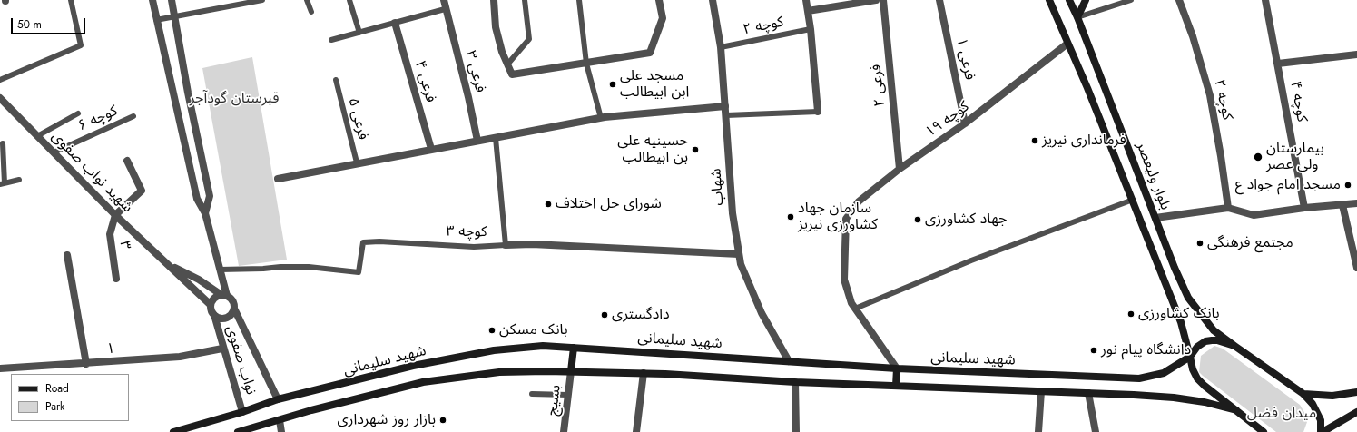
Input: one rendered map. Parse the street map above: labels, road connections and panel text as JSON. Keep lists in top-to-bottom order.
{
  "streets": {
    "main road": ["بلوار ولیعصر", "شهید سلیمانی"],
    "street": [
      "کوچه ۲",
      "فرعی ۱",
      "فرعی ۳",
      "فرعی ۴",
      "فرعی ۲",
      "کوچه ۴",
      "کوچه ۱۹",
      "شهید نواب صفوی",
      "شهاب",
      "کوچه ۳",
      "۳",
      "۱",
      "نواب صفوی",
      "بسیج"
    ],
    "lane": ["کوچه ۶", "فرعی ۵"]
  },
  "crossings": [
    ["کوچه ۲", "شهاب"],
    ["فرعی ۱", "کوچه ۱۹"],
    ["فرعی ۲", "کوچه ۱۹"],
    ["کوچه ۶", "شهید نواب صفوی"],
    ["کوچه ۱۹", "بلوار ولیعصر"],
    ["شهید نواب صفوی", "۳"],
    ["شهید نواب صفوی", "نواب صفوی"],
    ["بلوار ولیعصر", "شهید سلیمانی"],
    ["شهاب", "کوچه ۳"],
    ["شهاب", "شهید سلیمانی"],
    ["شهید سلیمانی", "نواب صفوی"],
    ["شهید سلیمانی", "بسیج"],
    ["۱", "نواب صفوی"]
  ],
  "parks": ["قبرستان گودآجر", "میدان فضل"],
  "places": [
    "مسجد علی ابن ابیطالب",
    "فرمانداری نیریز",
    "حسینیه علی بن ابیطالب",
    "بیمارستان ولی عصر",
    "مسجد امام جواد ع",
    "شورای حل اختلاف",
    "سازمان جهاد کشاورزی نیریز",
    "جهاد کشاورزی",
    "مجتمع فرهنگی",
    "بانک کشاورزی",
    "دادگستری",
    "بانک مسکن",
    "دانشگاه پیام نور",
    "بازار روز شهرداری"
  ],
  "legend": ["Road", "Park"],
  "scale_bar": "50 m"
}
